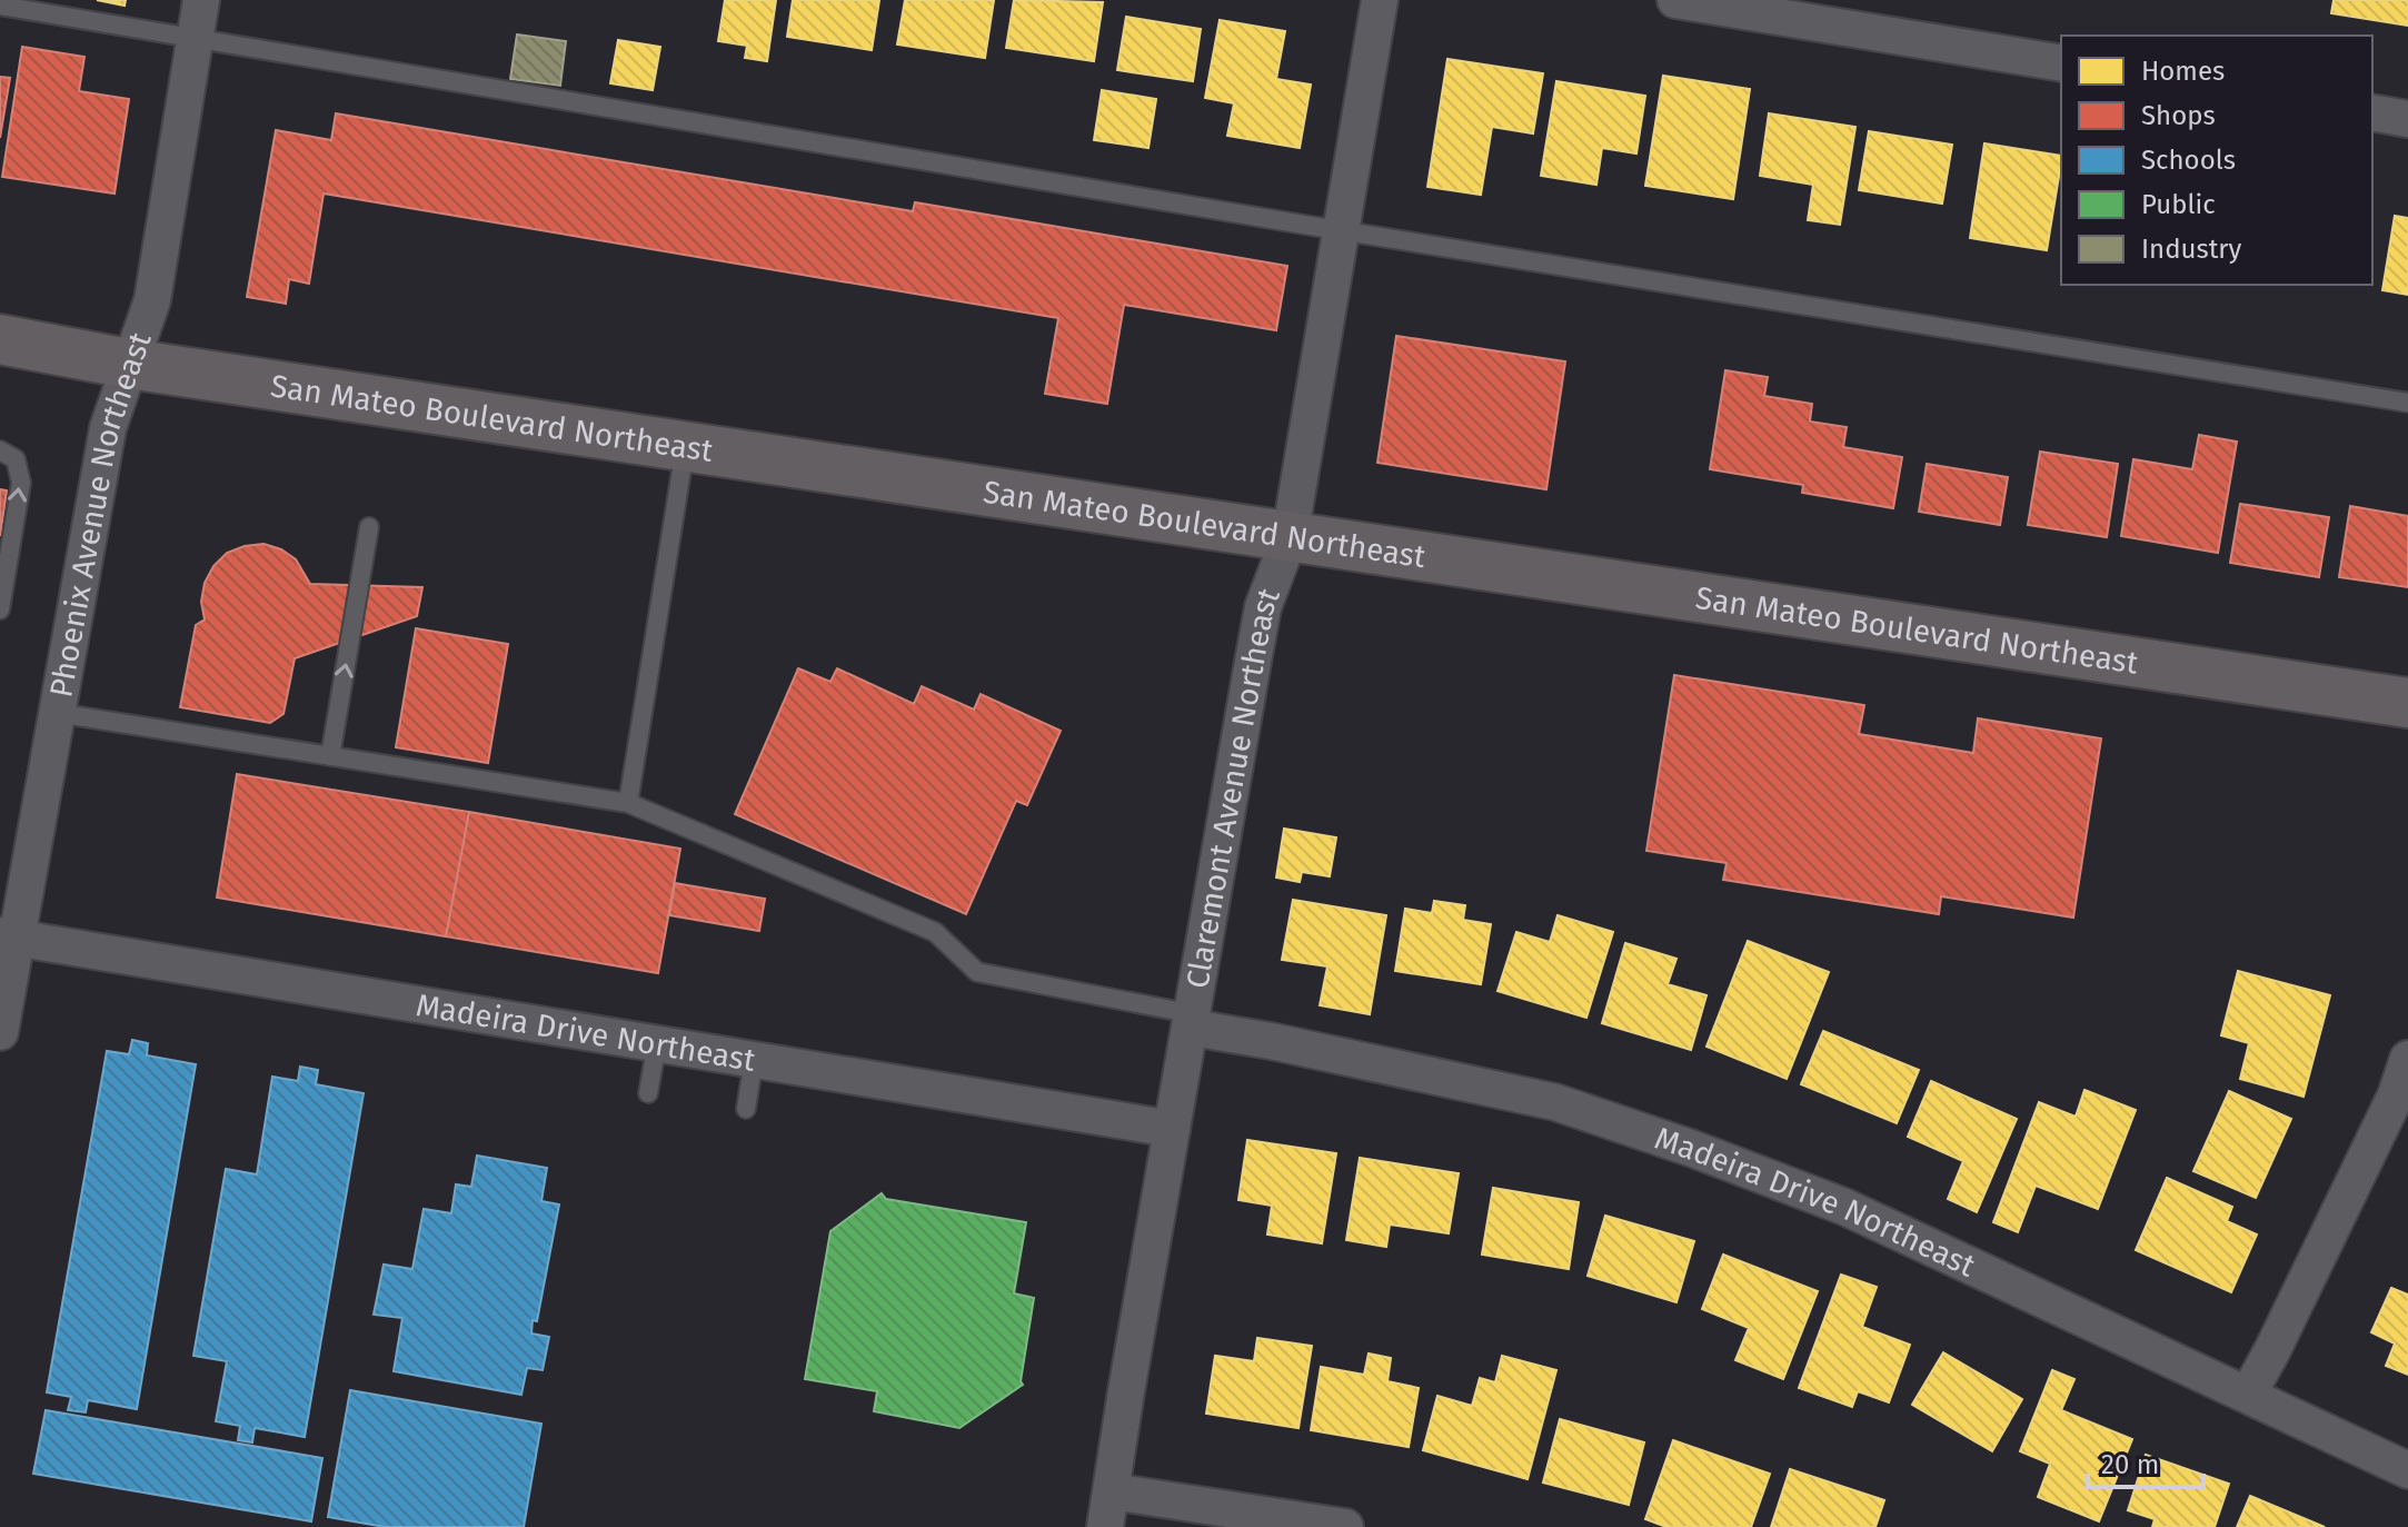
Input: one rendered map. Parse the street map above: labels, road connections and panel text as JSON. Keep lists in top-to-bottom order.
{
  "streets": {
    "main road": ["San Mateo Boulevard Northeast"],
    "street": ["Phoenix Avenue Northeast", "Claremont Avenue Northeast", "Madeira Drive Northeast"]
  },
  "crossings": [
    ["San Mateo Boulevard Northeast", "Phoenix Avenue Northeast"],
    ["San Mateo Boulevard Northeast", "Claremont Avenue Northeast"],
    ["Phoenix Avenue Northeast", "Madeira Drive Northeast"],
    ["Claremont Avenue Northeast", "Madeira Drive Northeast"]
  ],
  "legend": [
    "Homes",
    "Shops",
    "Schools",
    "Public",
    "Industry"
  ],
  "scale_bar": "20 m"
}
